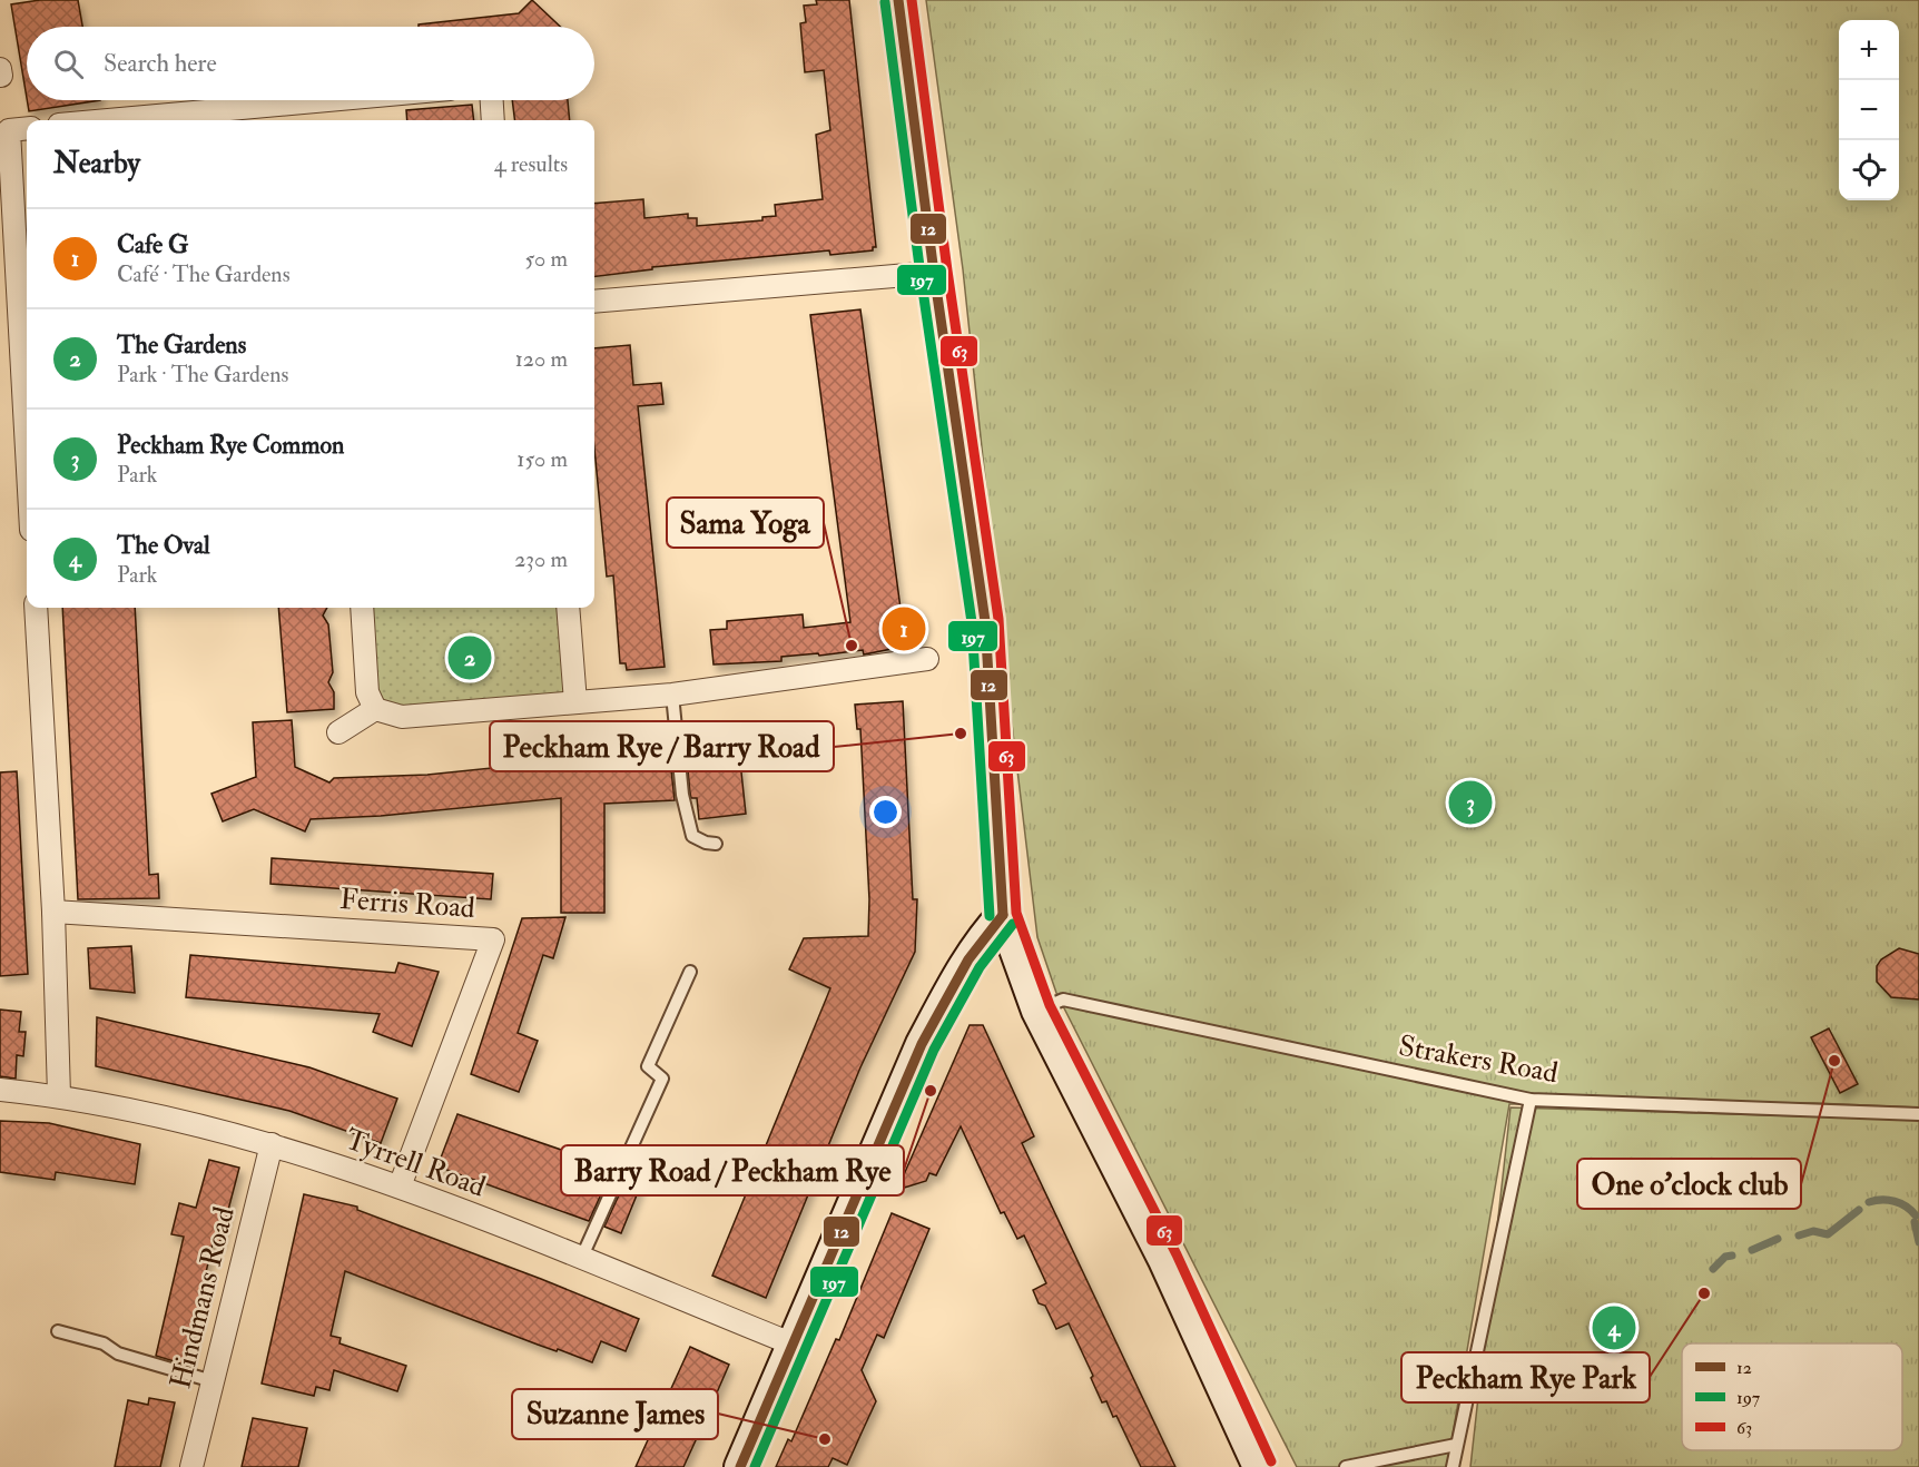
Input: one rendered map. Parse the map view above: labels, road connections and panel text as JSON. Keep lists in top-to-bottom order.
{
  "streets": {
    "street": ["Ferris Road", "Tyrrell Road", "Hindmans Road"],
    "lane": ["Strakers Road"]
  },
  "crossings": [
    ["Ferris Road", "Tyrrell Road"],
    ["Tyrrell Road", "Hindmans Road"]
  ],
  "places": [
    "Sama Yoga",
    "Peckham Rye / Barry Road",
    "One o'clock club",
    "Barry Road / Peckham Rye",
    "Peckham Rye Park",
    "Suzanne James"
  ],
  "lines": ["transit line 12", "transit line 63", "transit line 197"],
  "legend": ["12", "197", "63"],
  "page": {
    "map_buttons": ["+", "−"],
    "search": "Search here",
    "heading": ["Nearby", "4 results"],
    "list": [
      {
        "mark": "1",
        "name": "Cafe G",
        "note": "Café · The Gardens",
        "value": "50 m"
      },
      {
        "mark": "2",
        "name": "The Gardens",
        "note": "Park · The Gardens",
        "value": "120 m"
      },
      {
        "mark": "3",
        "name": "Peckham Rye Common",
        "note": "Park",
        "value": "150 m"
      },
      {
        "mark": "4",
        "name": "The Oval",
        "note": "Park",
        "value": "230 m"
      }
    ],
    "pins": [
      "1",
      "2",
      "3",
      "4"
    ]
  }
}
